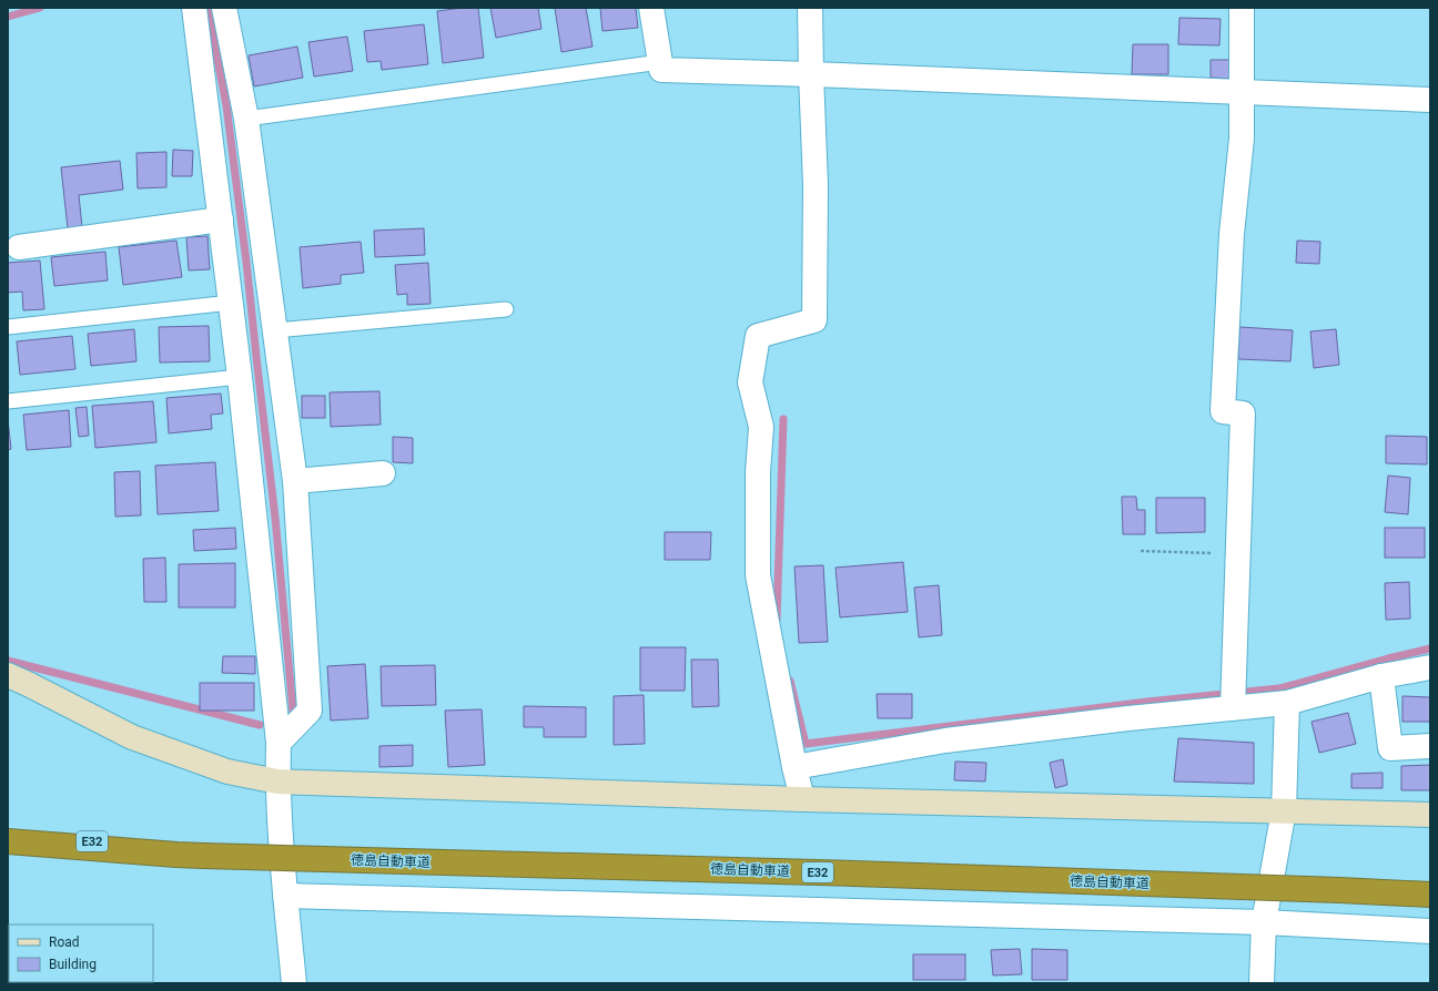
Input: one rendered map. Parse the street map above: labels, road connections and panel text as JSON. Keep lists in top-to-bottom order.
{
  "streets": {
    "highway": ["E32", "徳島自動車道"]
  },
  "legend": ["Road", "Building"]
}
